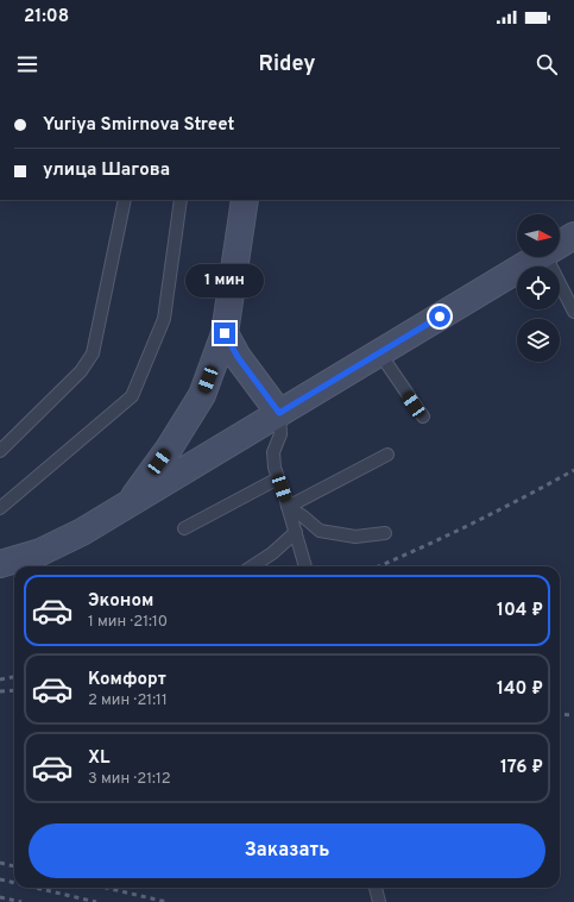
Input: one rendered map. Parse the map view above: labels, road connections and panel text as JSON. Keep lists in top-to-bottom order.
{
  "north": "right",
  "page": {
    "status": "21:08",
    "header": "Ridey",
    "banner": ["Yuriya Smirnova Street", "улица Шагова"],
    "bubble": "1 мин",
    "list": [
      {
        "name": "Эконом",
        "note": "1 мин · 21:10",
        "value": "104 ₽"
      },
      {
        "name": "Комфорт",
        "note": "2 мин · 21:11",
        "value": "140 ₽"
      },
      {
        "name": "XL",
        "note": "3 мин · 21:12",
        "value": "176 ₽"
      }
    ],
    "buttons": "Заказать"
  }
}
